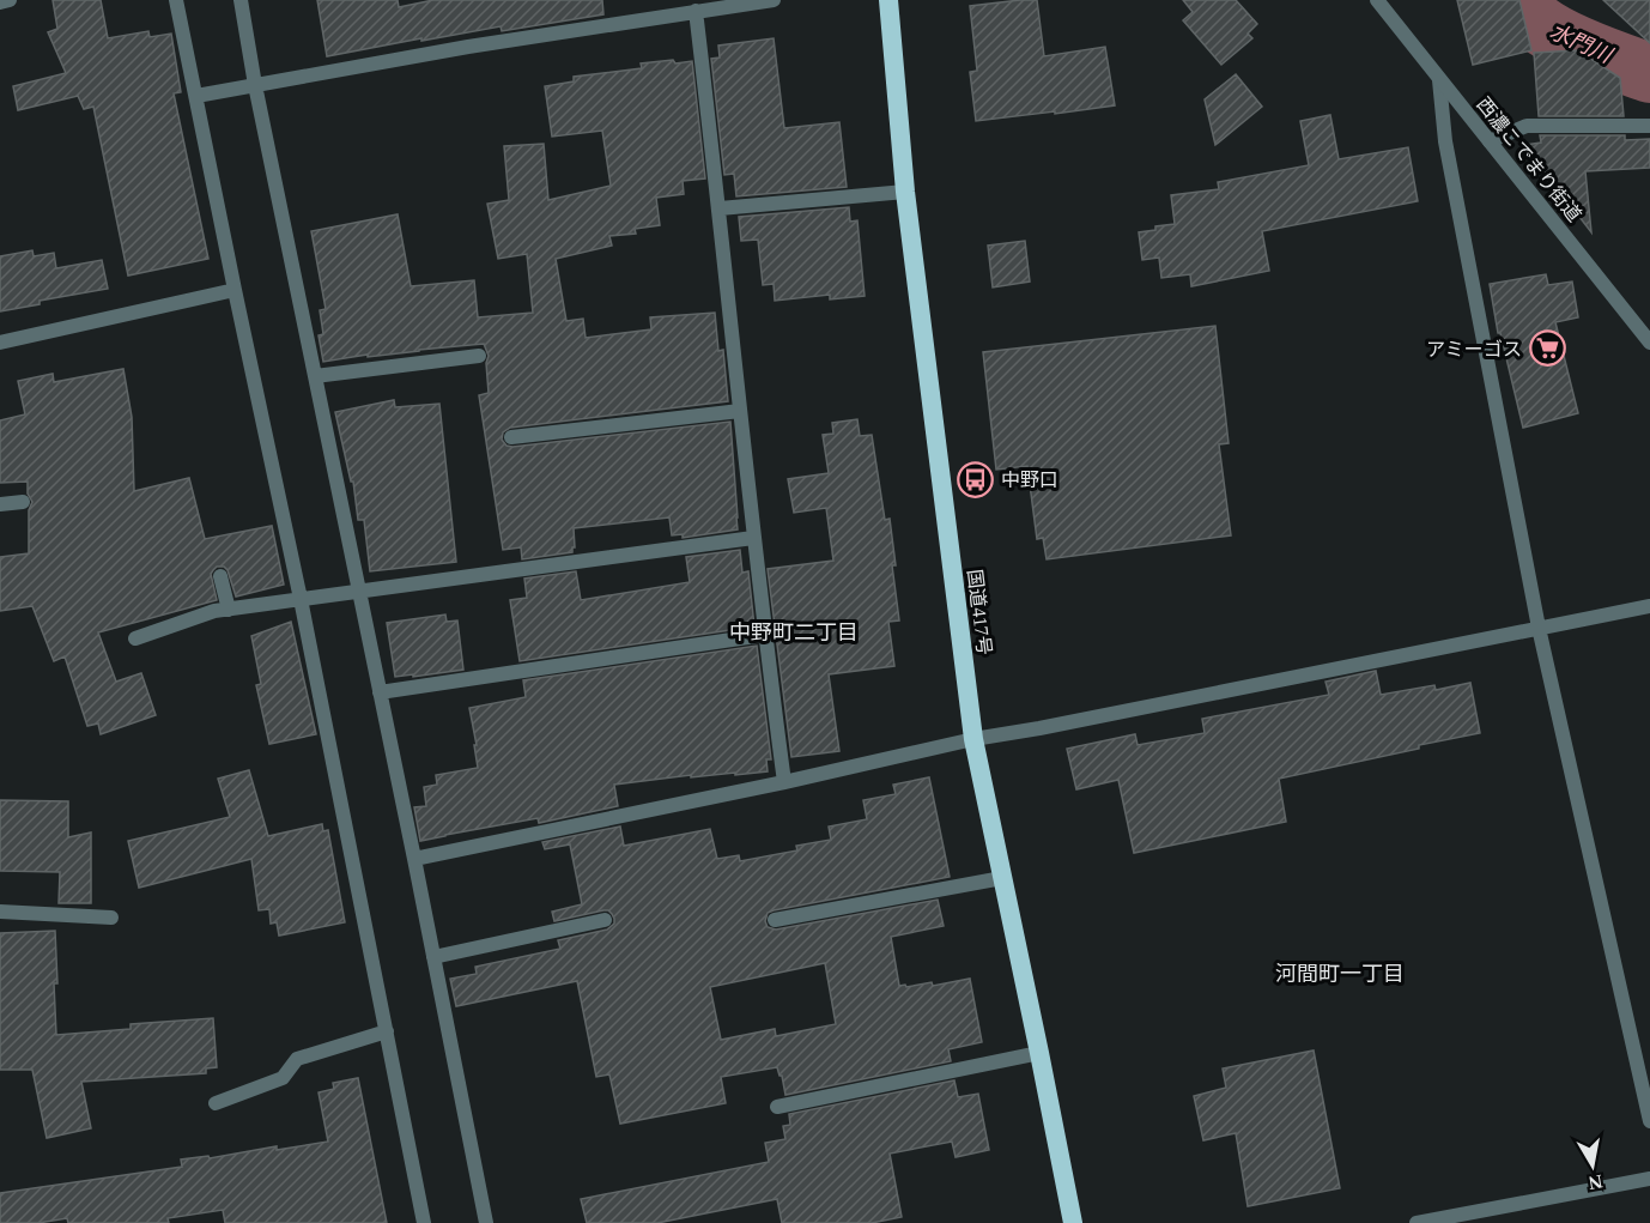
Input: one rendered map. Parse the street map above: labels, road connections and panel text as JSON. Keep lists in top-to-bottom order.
{
  "streets": {
    "highway": ["国道417号"],
    "street": ["西濃こでまり街道"]
  },
  "districts": ["中野町二丁目", "河間町一丁目"],
  "water": ["水門川"],
  "places": {
    "supermarket": ["アミーゴス"],
    "bus stop": ["中野口"]
  },
  "north": "bottom"
}
